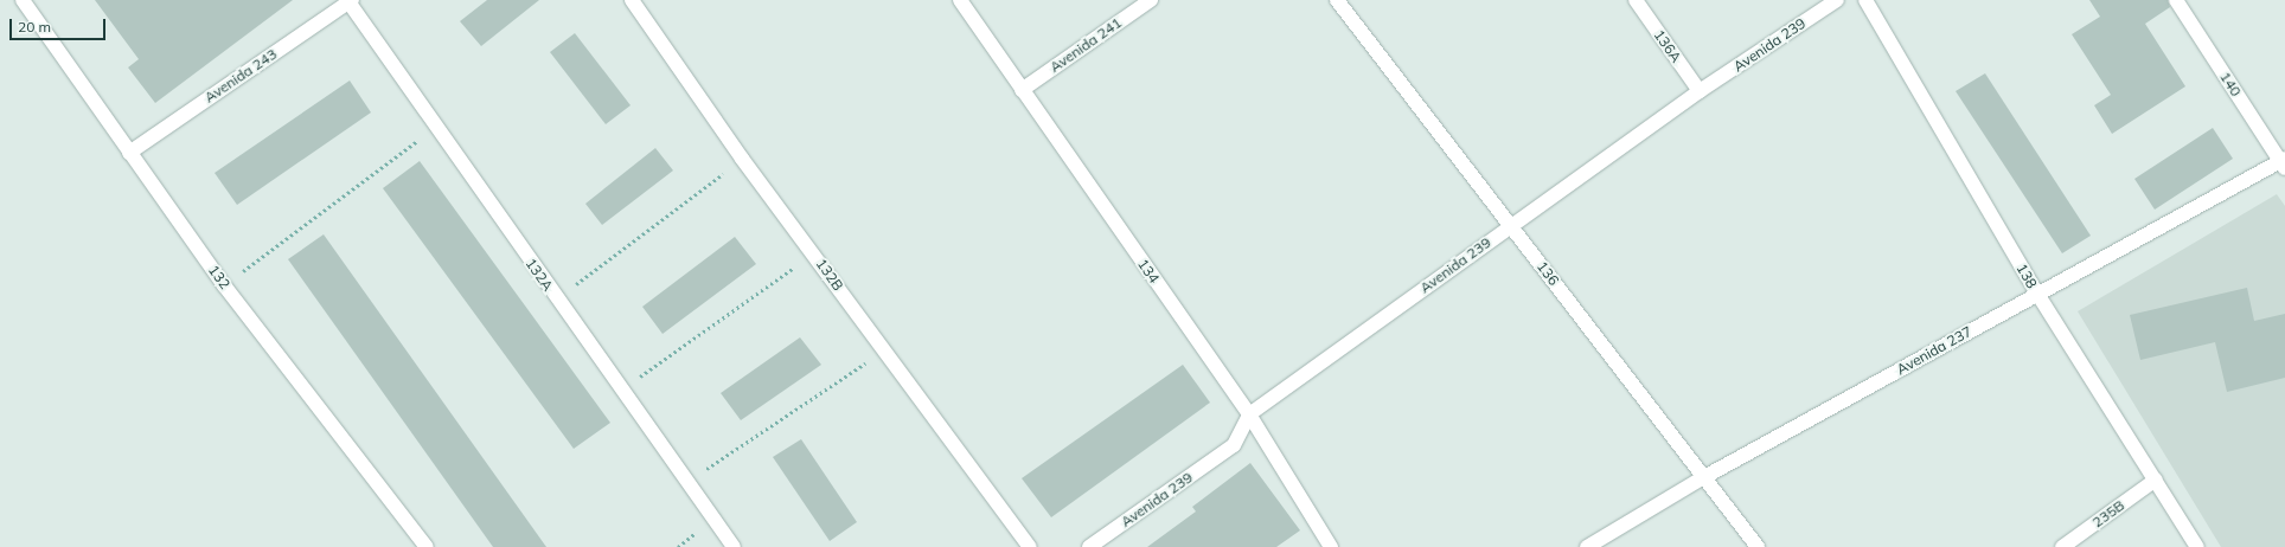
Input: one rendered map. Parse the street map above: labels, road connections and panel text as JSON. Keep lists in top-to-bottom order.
{
  "streets": {
    "street": [
      "Avenida 241",
      "Avenida 239",
      "136A",
      "Avenida 243",
      "140",
      "134",
      "136",
      "132A",
      "132B",
      "138",
      "132",
      "Avenida 237",
      "235B"
    ]
  },
  "crossings": [
    ["Avenida 241", "134"],
    ["Avenida 239", "136A"],
    ["Avenida 239", "134"],
    ["Avenida 239", "136"],
    ["Avenida 243", "132A"],
    ["Avenida 243", "132"],
    ["140", "Avenida 237"],
    ["136", "Avenida 237"],
    ["138", "Avenida 237"],
    ["138", "235B"]
  ],
  "scale_bar": "20 m"
}
